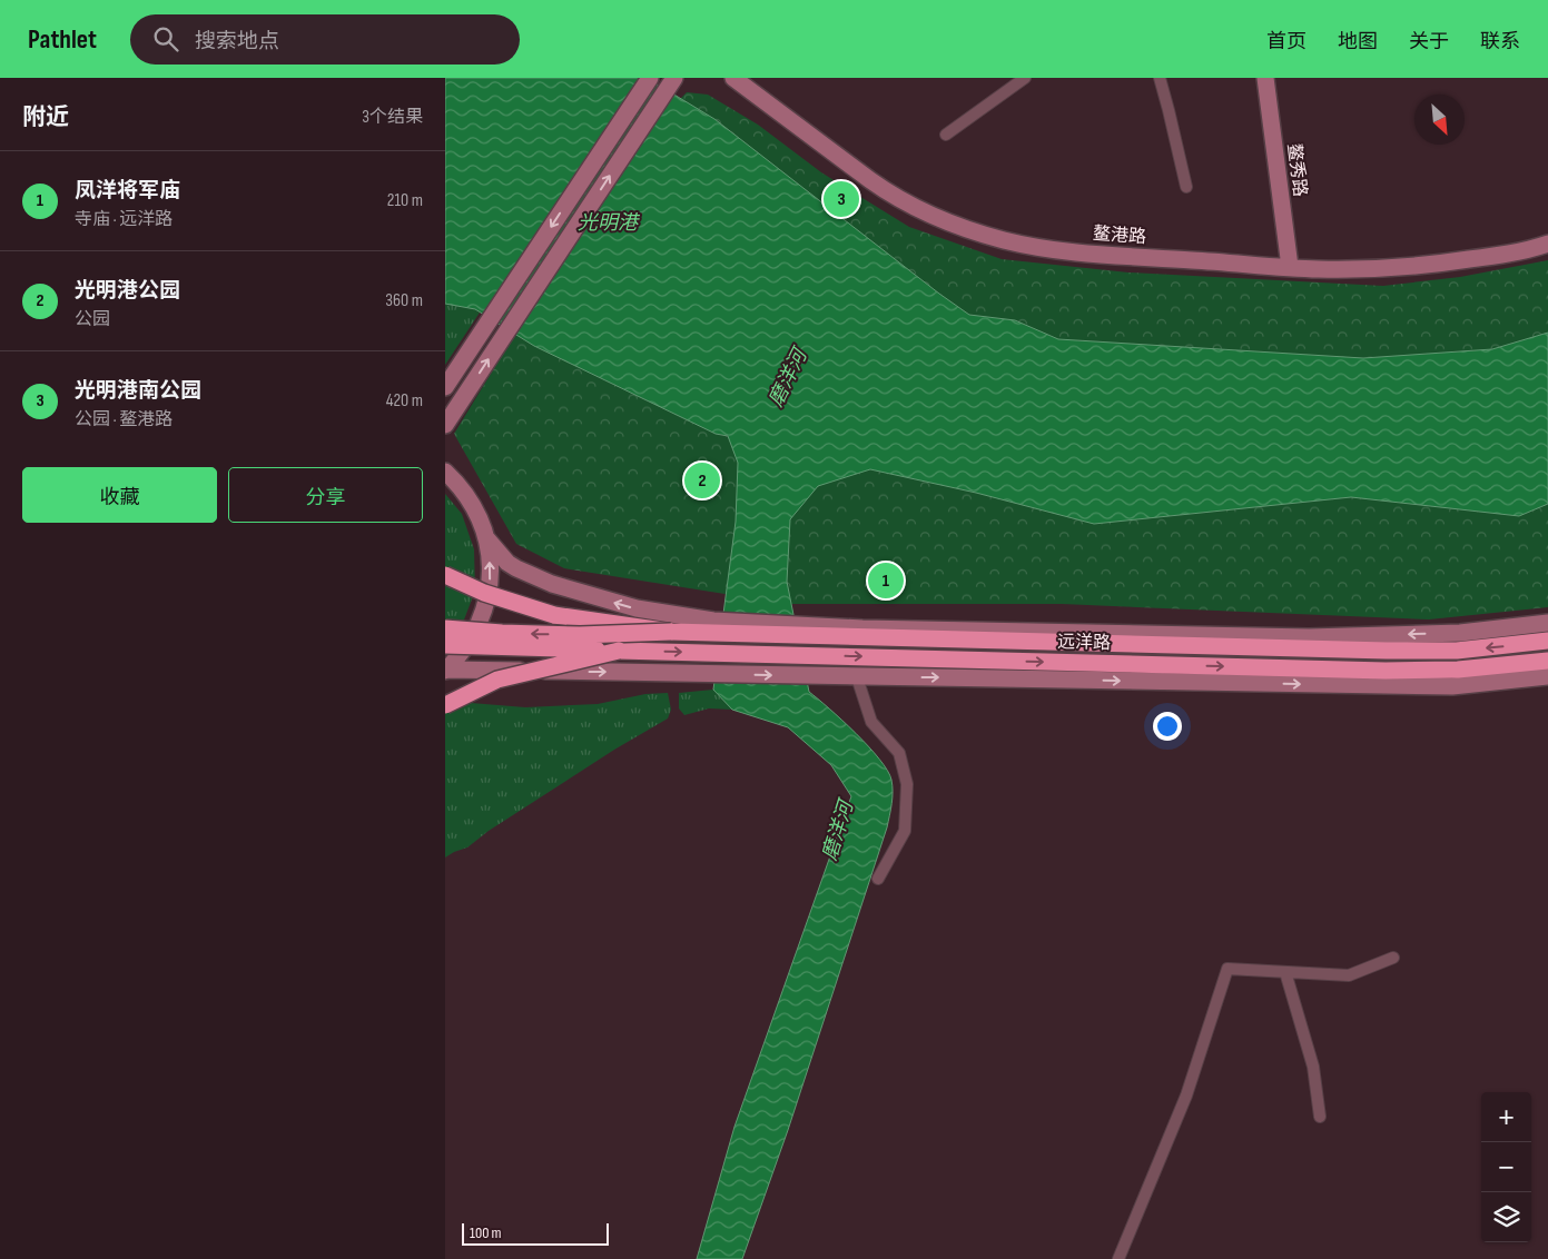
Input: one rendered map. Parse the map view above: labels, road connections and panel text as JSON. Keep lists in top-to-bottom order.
{
  "streets": {
    "highway": ["远洋路"],
    "main road": ["鳌秀路", "鳌港路"]
  },
  "crossings": [
    ["鳌秀路", "鳌港路"]
  ],
  "water": ["光明港", "磨洋河"],
  "scale_bar": "100 m",
  "north": "bottom right",
  "page": {
    "header": "Pathlet",
    "search": "搜索地点",
    "nav": [
      "首页",
      "地图",
      "关于",
      "联系"
    ],
    "heading": ["附近", "3个结果"],
    "list": [
      {
        "mark": "1",
        "name": "凤洋将军庙",
        "note": "寺庙 · 远洋路",
        "value": "210 m"
      },
      {
        "mark": "2",
        "name": "光明港公园",
        "note": "公园",
        "value": "360 m"
      },
      {
        "mark": "3",
        "name": "光明港南公园",
        "note": "公园 · 鳌港路",
        "value": "420 m"
      }
    ],
    "pins": ["3", "2", "1"],
    "buttons": ["收藏", "分享"],
    "map_buttons": ["+", "−"],
    "scale": "100 m"
  }
}
